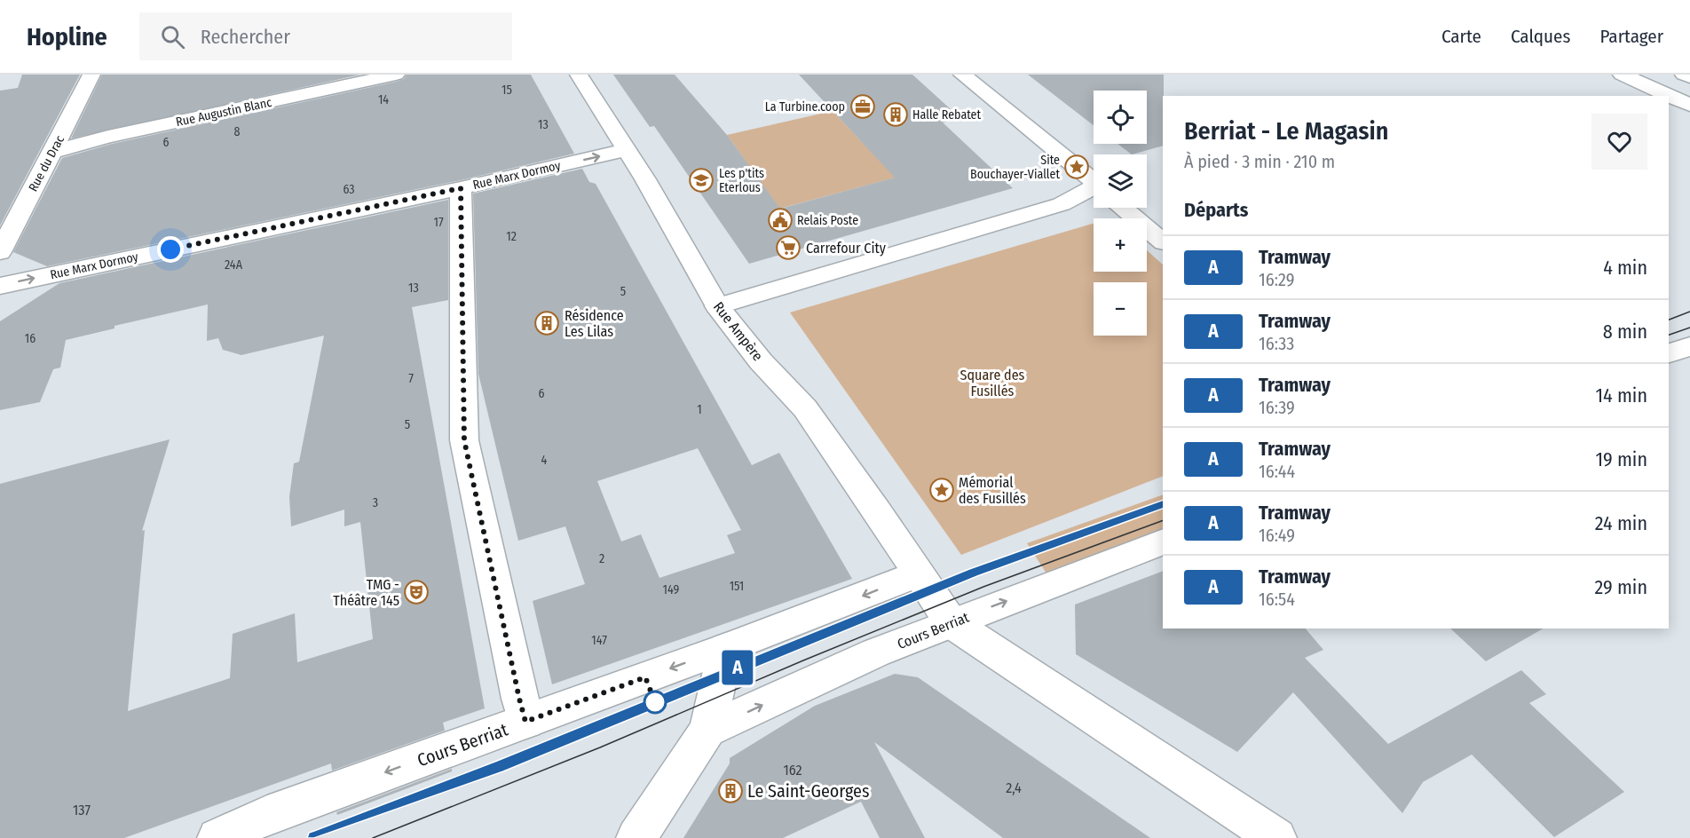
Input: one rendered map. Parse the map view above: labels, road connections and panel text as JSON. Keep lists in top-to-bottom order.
{
  "streets": {
    "main road": [
      "Rue Augustin Blanc",
      "Rue du Drac",
      "Rue Marx Dormoy",
      "Rue Ampère",
      "Cours Berriat"
    ]
  },
  "crossings": [
    ["Rue Augustin Blanc", "Rue du Drac"],
    ["Rue Marx Dormoy", "Rue Ampère"],
    ["Rue Ampère", "Cours Berriat"]
  ],
  "one_way": ["Rue Marx Dormoy"],
  "parks": ["Square des Fusillés"],
  "places": {
    "office": ["La Turbine.coop"],
    "building": ["Halle Rebatet", "Résidence Les Lilas", "Le Saint-Georges"],
    "place": ["Site Bouchayer-Viallet", "Mémorial des Fusillés"],
    "school or university": ["Les p'tits Eterlous"],
    "public building": ["Relais Poste"],
    "supermarket": ["Carrefour City"],
    "theatre": ["TMG - Théâtre 145"]
  },
  "lines": ["tram line A"],
  "house_numbers": [
    "15",
    "14",
    "13",
    "8",
    "6",
    "63",
    "17",
    "12",
    "24A",
    "13",
    "5",
    "16",
    "7",
    "6",
    "1",
    "5",
    "4",
    "3",
    "2",
    "151",
    "149",
    "147",
    "162",
    "2,4",
    "137"
  ],
  "page": {
    "header": "Hopline",
    "search": "Rechercher",
    "nav": ["Carte", "Calques", "Partager"],
    "on_map": "A",
    "map_buttons": ["+", "−"],
    "heading": [
      ["Berriat - Le Magasin", "À pied · 3 min · 210 m"],
      "Départs"
    ],
    "list": [
      {
        "mark": "A",
        "name": "Tramway",
        "note": "16:29",
        "value": "4 min"
      },
      {
        "mark": "A",
        "name": "Tramway",
        "note": "16:33",
        "value": "8 min"
      },
      {
        "mark": "A",
        "name": "Tramway",
        "note": "16:39",
        "value": "14 min"
      },
      {
        "mark": "A",
        "name": "Tramway",
        "note": "16:44",
        "value": "19 min"
      },
      {
        "mark": "A",
        "name": "Tramway",
        "note": "16:49",
        "value": "24 min"
      },
      {
        "mark": "A",
        "name": "Tramway",
        "note": "16:54",
        "value": "29 min"
      }
    ]
  }
}
